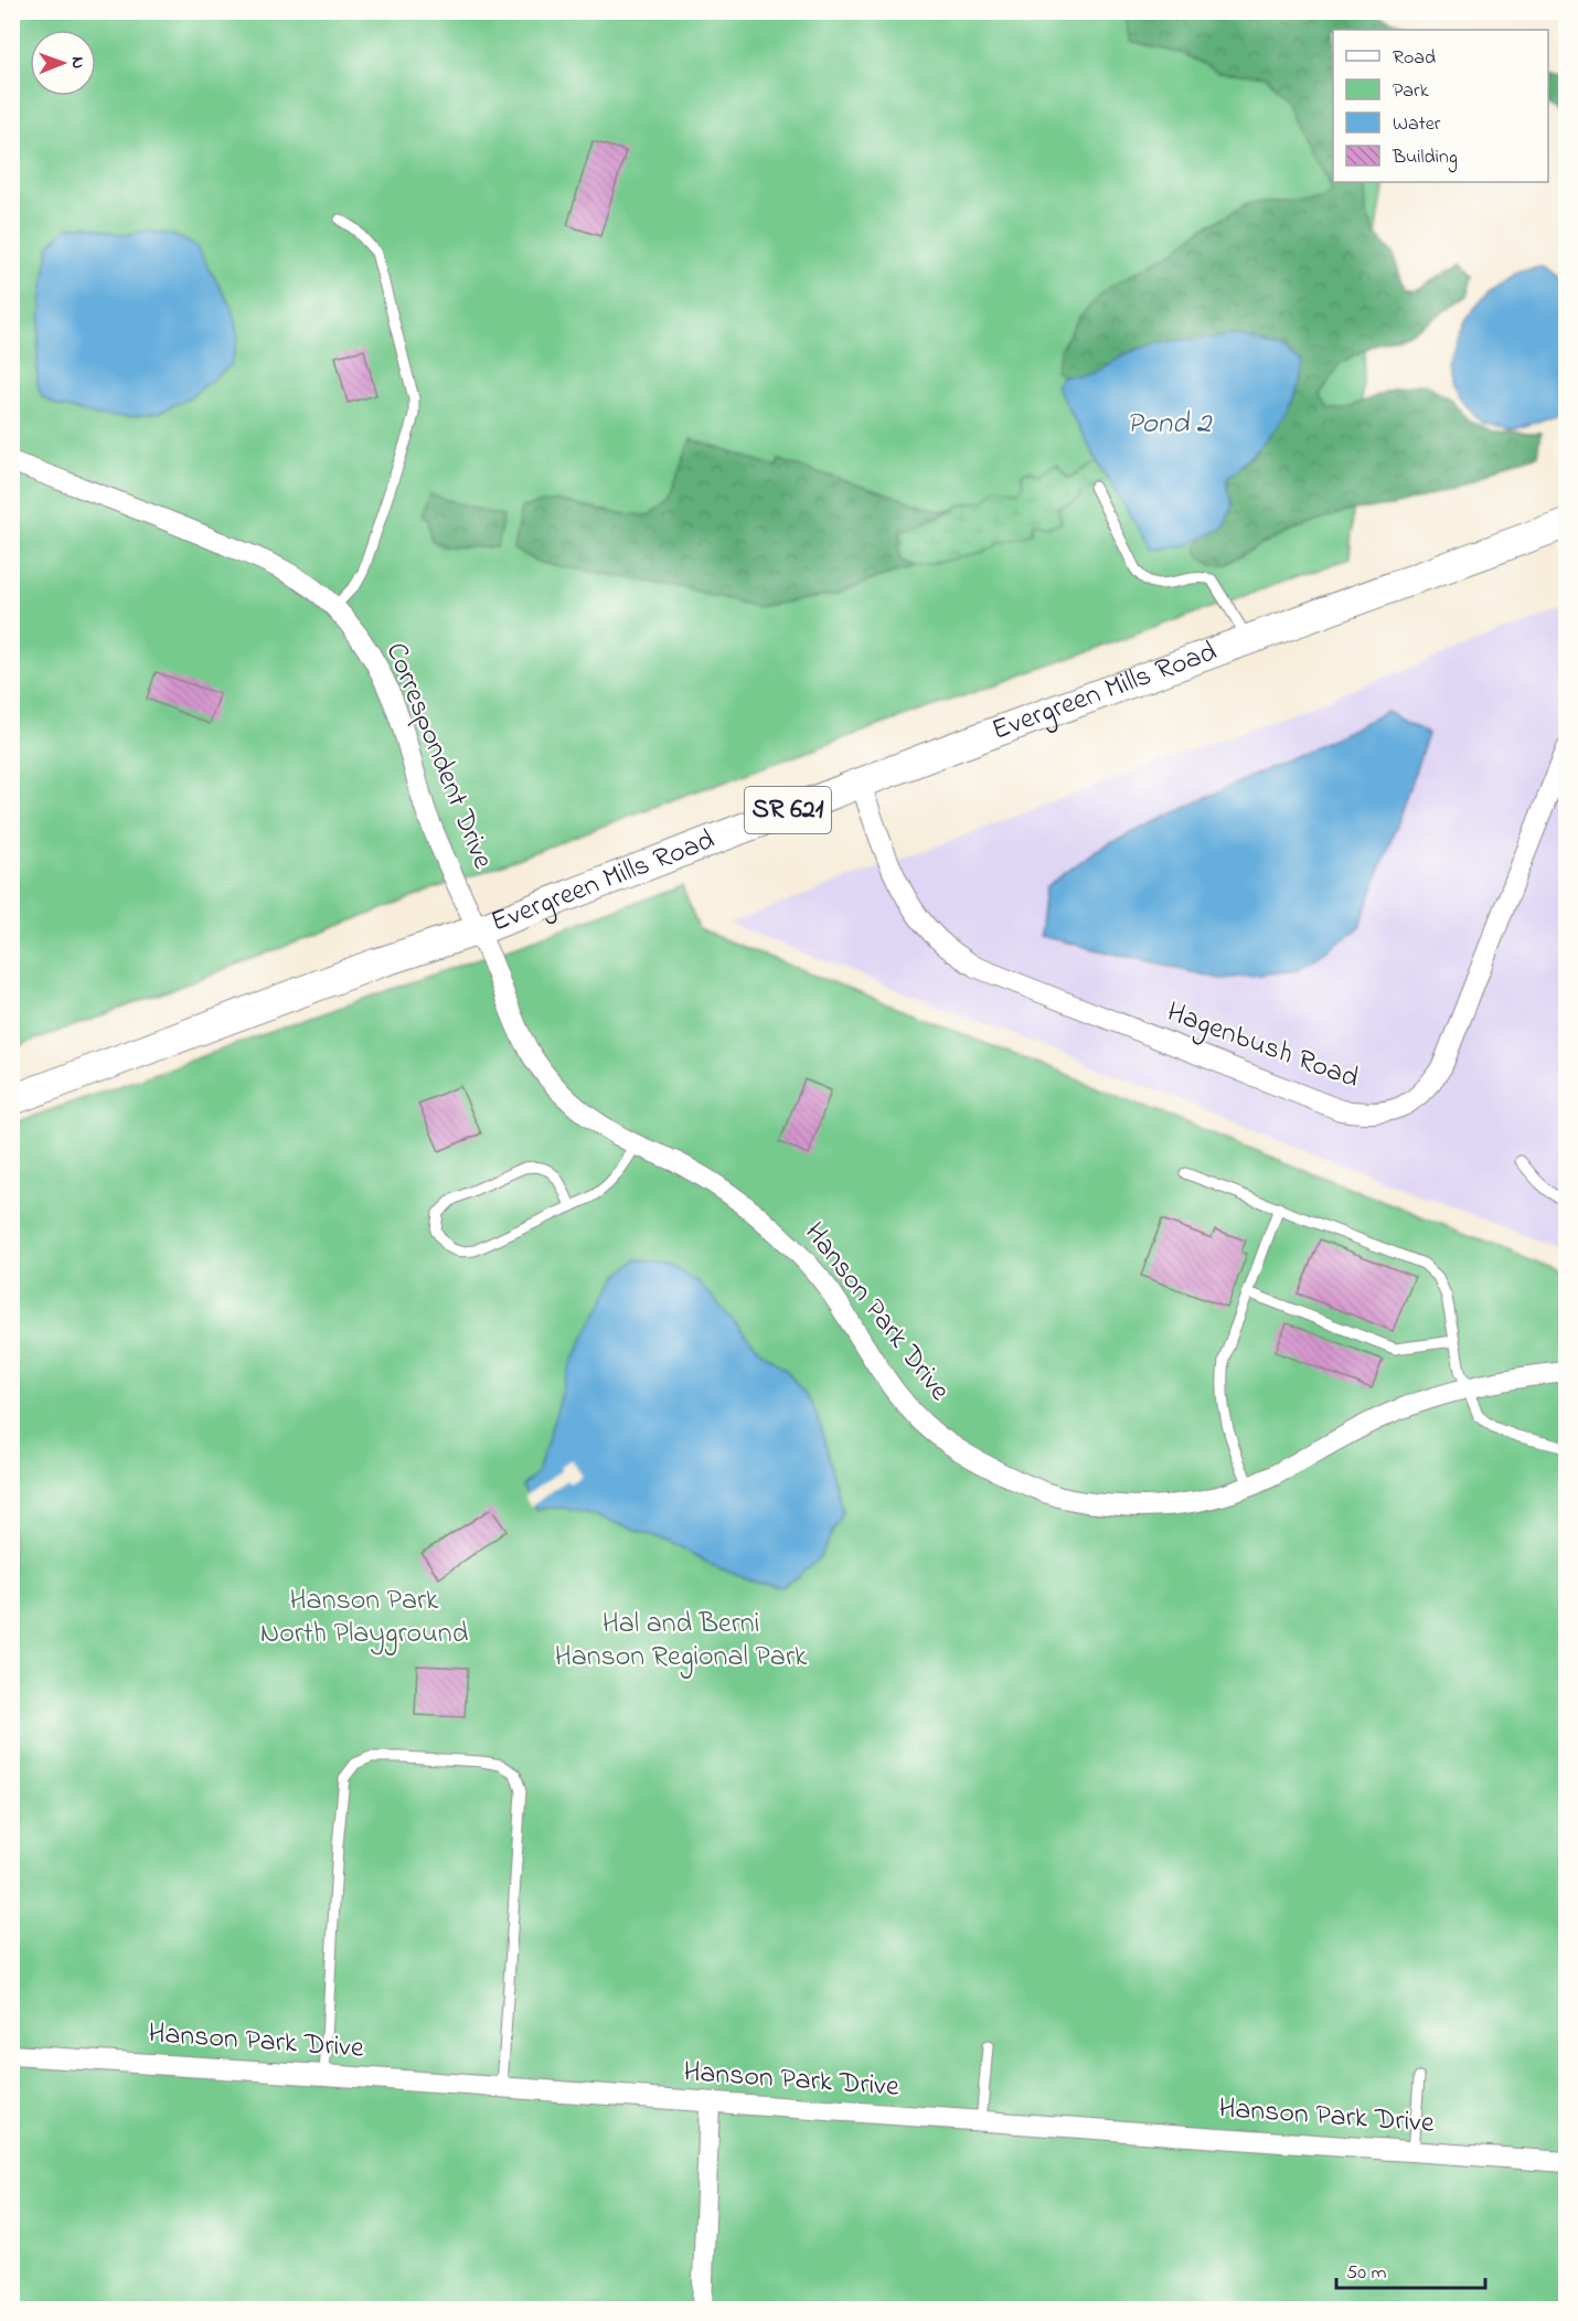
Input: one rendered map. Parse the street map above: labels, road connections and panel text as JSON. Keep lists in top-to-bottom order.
{
  "streets": {
    "main road": ["Evergreen Mills Road", "SR 621"],
    "street": ["Correspondent Drive", "Hagenbush Road", "Hanson Park Drive"]
  },
  "crossings": [
    ["Evergreen Mills Road", "Correspondent Drive"],
    ["Evergreen Mills Road", "Hagenbush Road"],
    ["Evergreen Mills Road", "Hanson Park Drive"],
    ["Correspondent Drive", "Hanson Park Drive"]
  ],
  "water": ["Pond 2"],
  "parks": ["Hanson Park North Playground", "Hal and Berni Hanson Regional Park"],
  "legend": [
    "Road",
    "Park",
    "Water",
    "Building"
  ],
  "scale_bar": "50 m",
  "north": "right"
}
